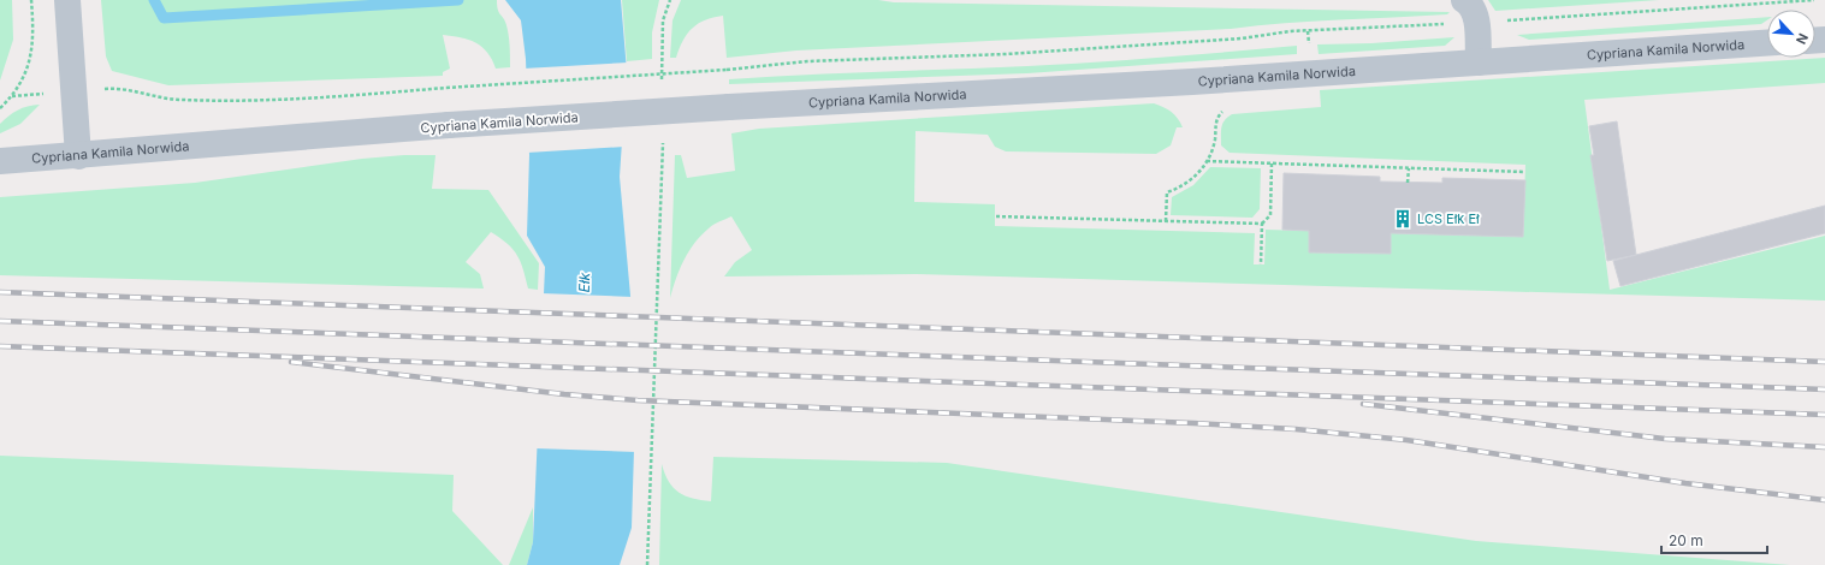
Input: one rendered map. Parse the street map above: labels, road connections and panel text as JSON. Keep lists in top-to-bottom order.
{
  "streets": {
    "street": ["Cypriana Kamila Norwida"]
  },
  "water": ["Ełk"],
  "places": {
    "building": ["LCS Ełk Eł"]
  },
  "scale_bar": "20 m",
  "north": "bottom right"
}
